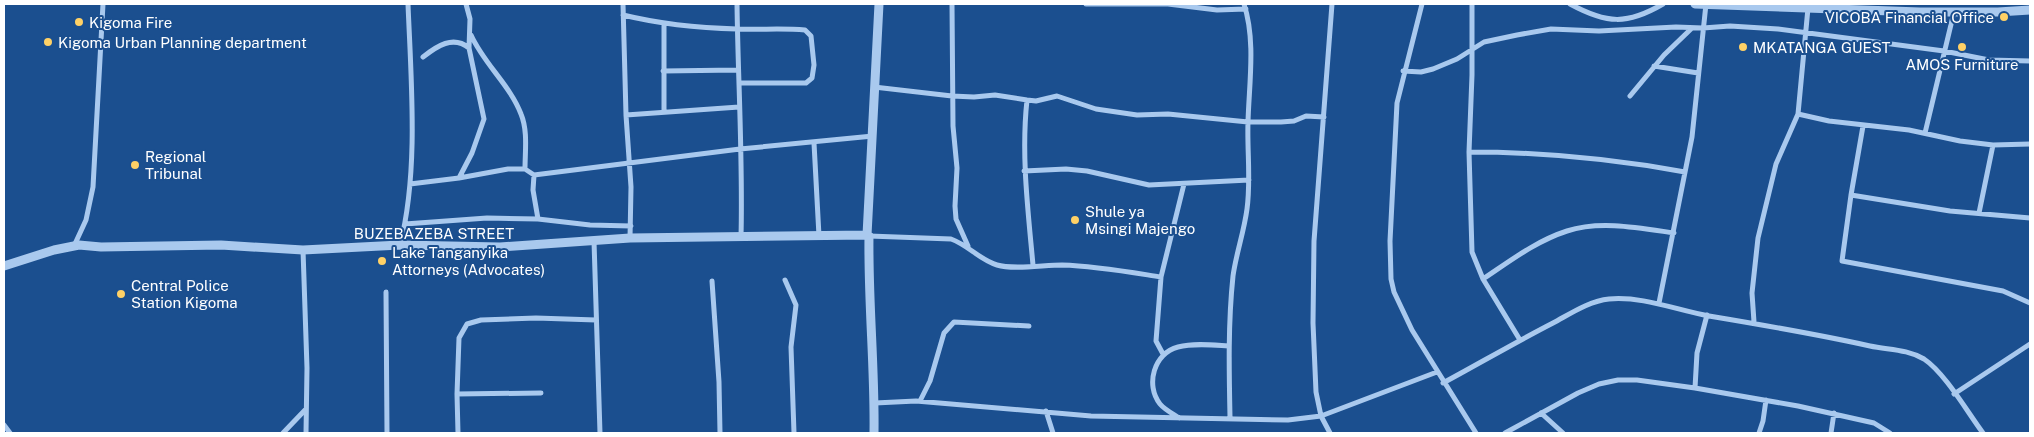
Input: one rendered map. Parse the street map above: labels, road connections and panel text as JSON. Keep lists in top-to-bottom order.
{
  "streets": {
    "street": ["BUZEBAZEBA STREET"]
  },
  "places": [
    "VICOBA Financial Office",
    "Kigoma Fire",
    "Kigoma Urban Planning department",
    "MKATANGA GUEST",
    "AMOS Furniture",
    "Regional Tribunal",
    "Shule ya Msingi Majengo",
    "Lake Tanganyika Attorneys (Advocates)",
    "Central Police Station Kigoma"
  ]
}
